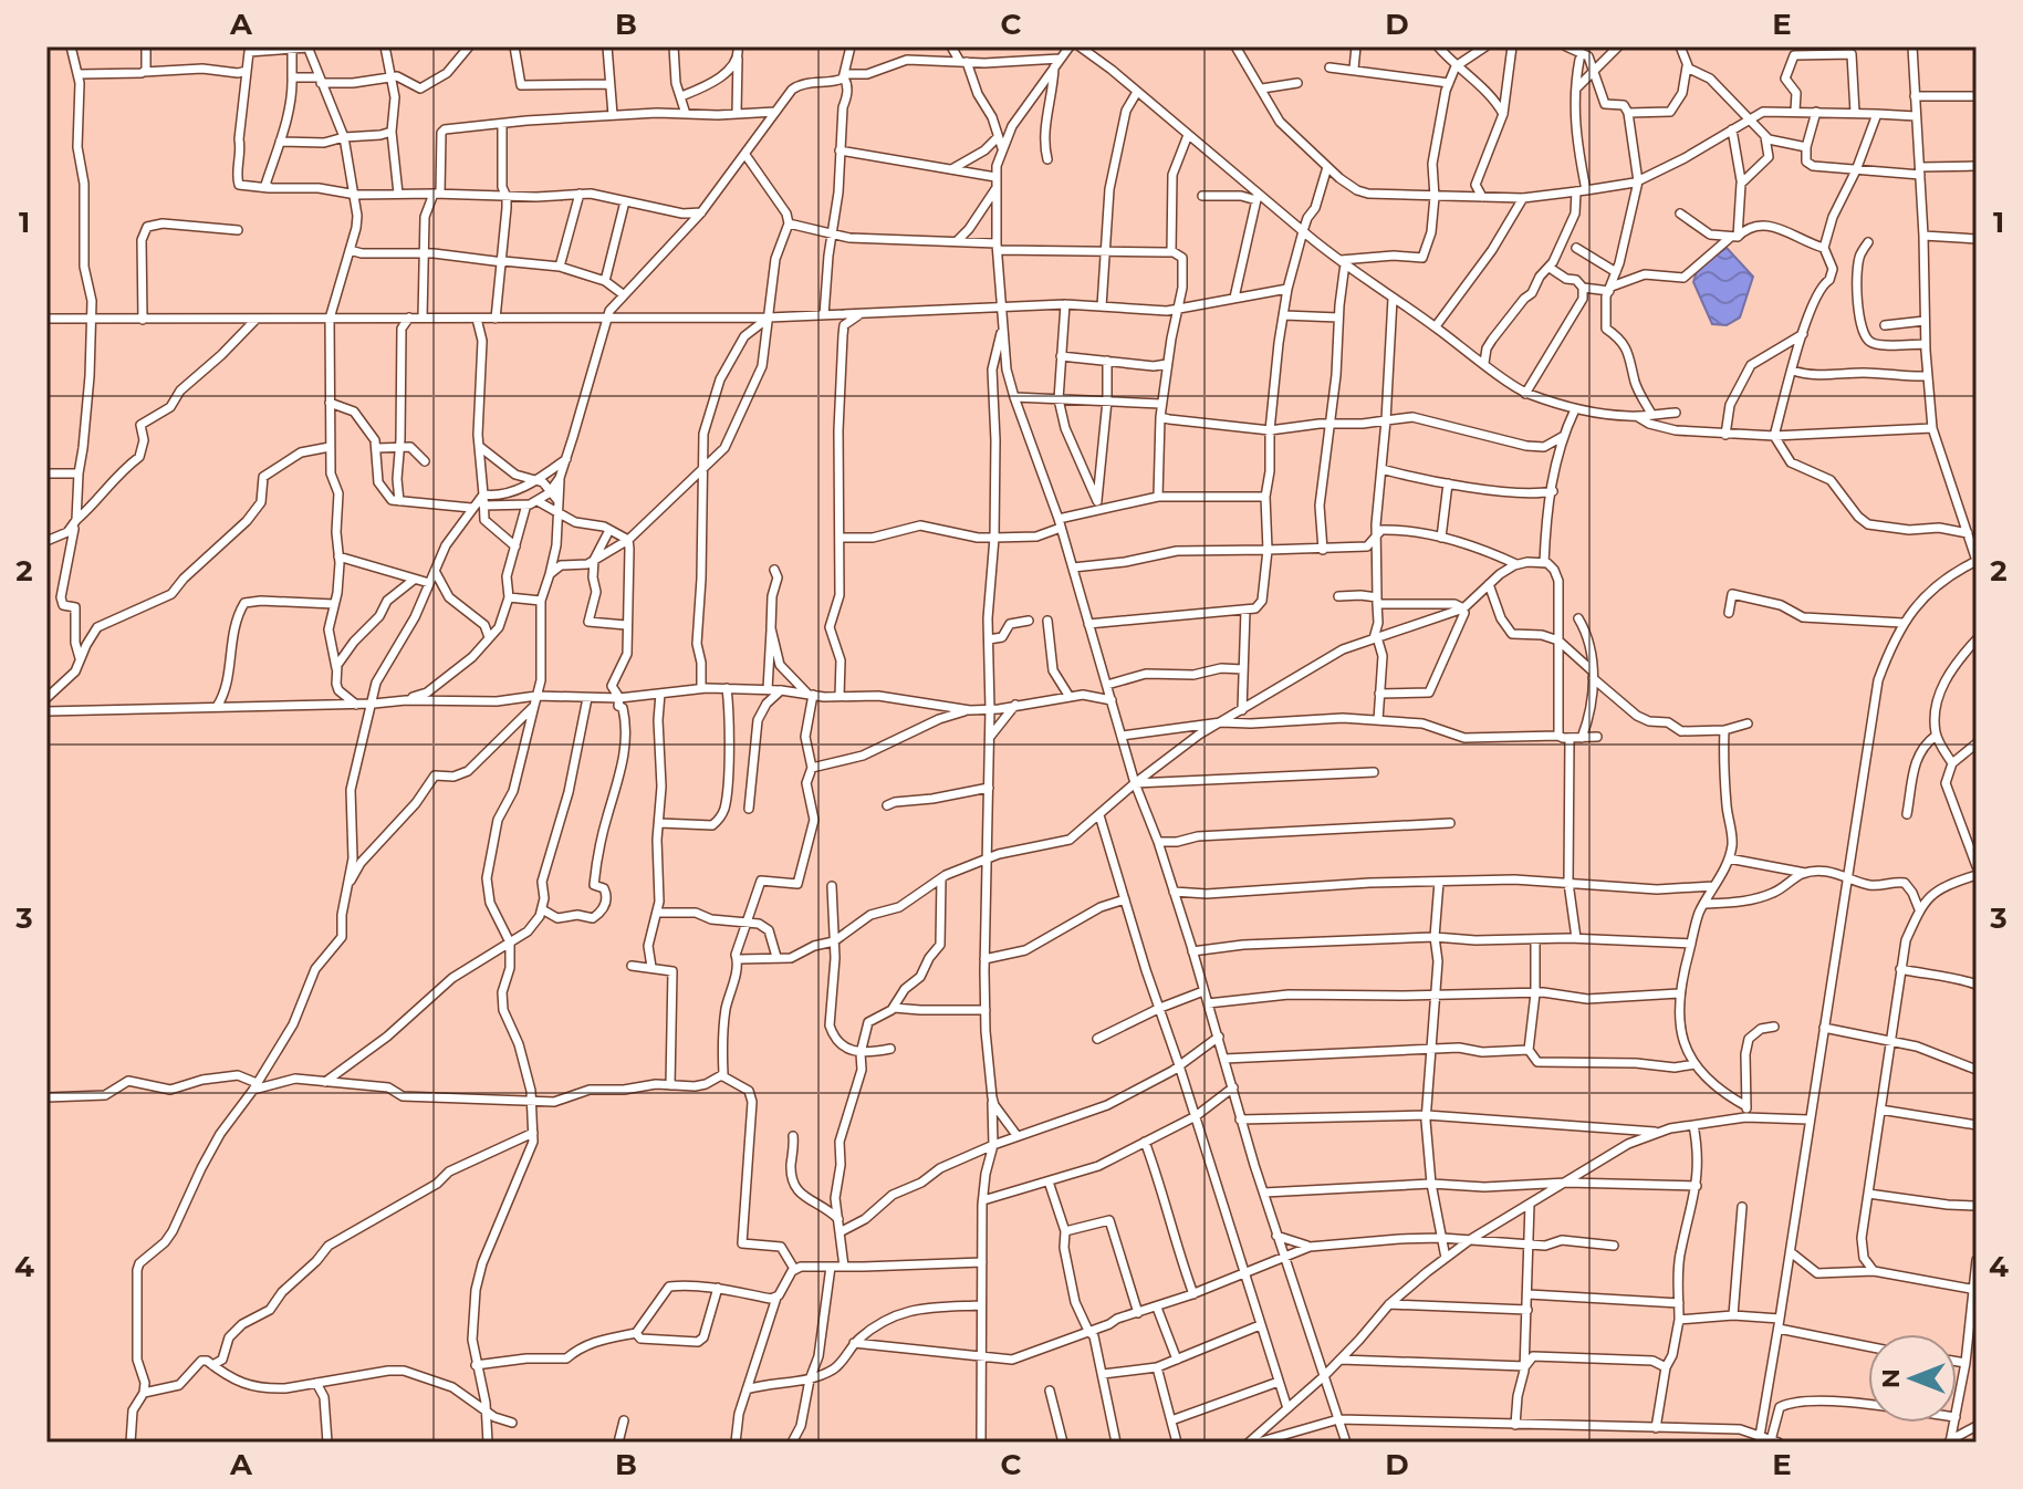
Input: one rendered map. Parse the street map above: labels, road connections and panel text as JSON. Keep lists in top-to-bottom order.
{
  "north": "left",
  "grid": {
    "columns": [
      "A",
      "B",
      "C",
      "D",
      "E"
    ],
    "rows": [
      "1",
      "2",
      "3",
      "4"
    ]
  }
}
